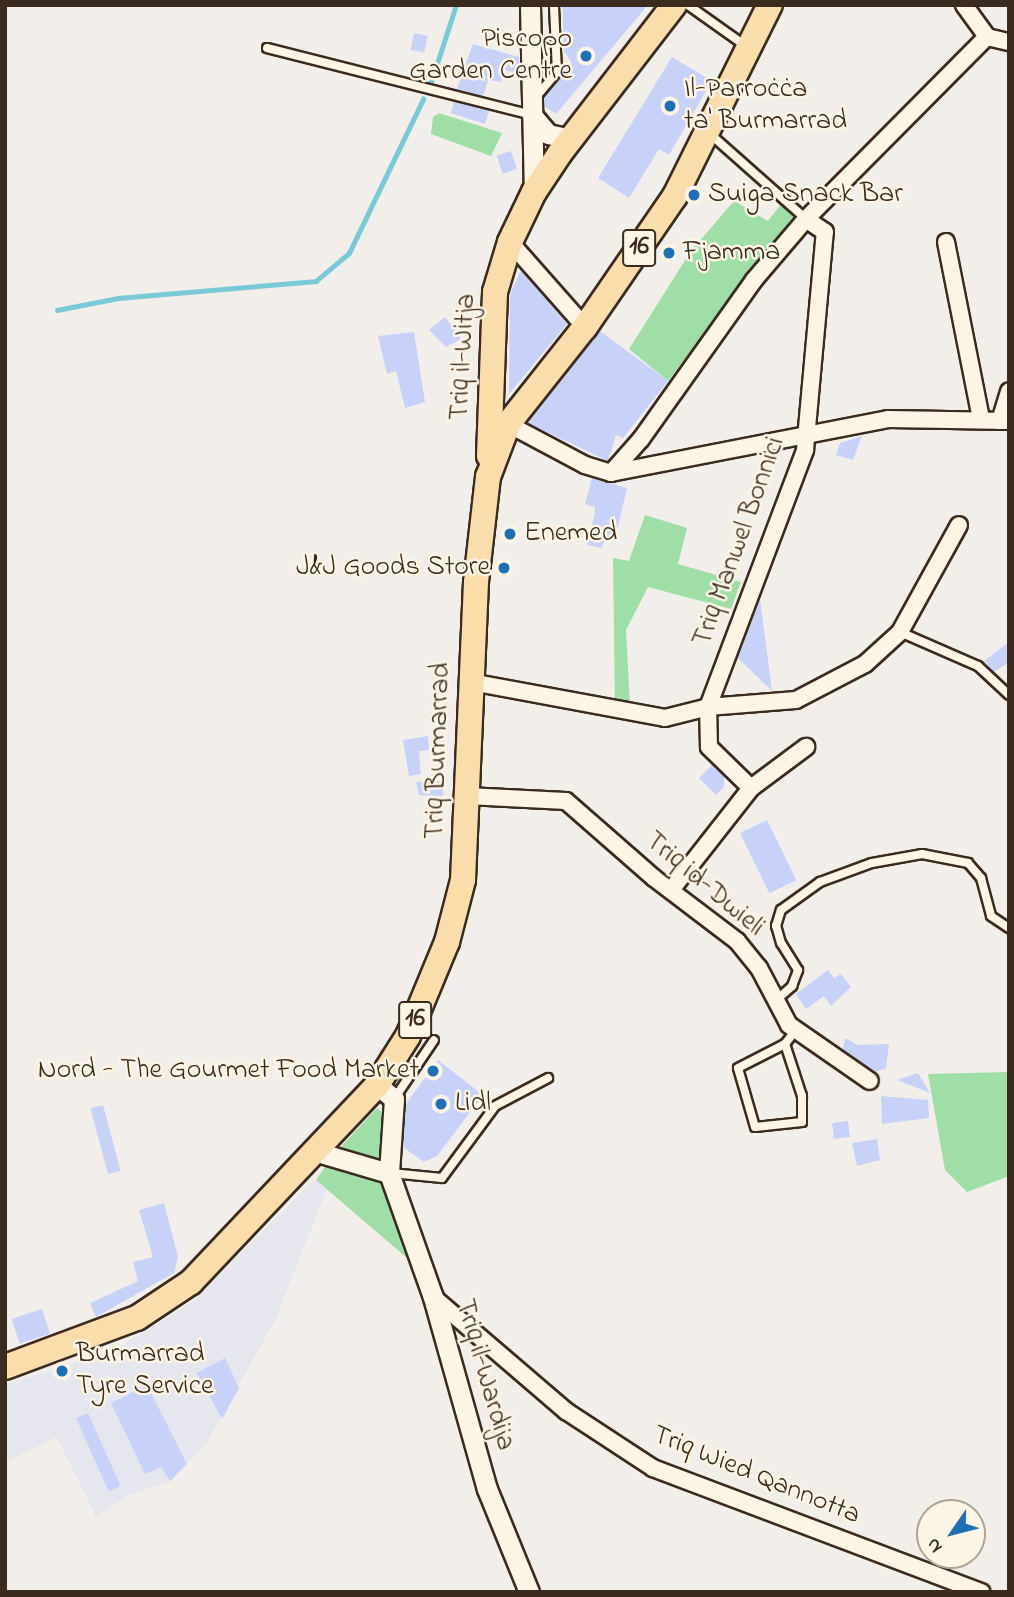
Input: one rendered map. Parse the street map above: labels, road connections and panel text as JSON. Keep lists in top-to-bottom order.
{
  "streets": {
    "main road": ["16", "Triq il-Witja", "Triq Burmarrad"],
    "street": [
      "Triq Manwel Bonnici",
      "Triq id-Dwieli",
      "Triq il-Wardija",
      "Triq Wied Qannotta"
    ]
  },
  "crossings": [
    ["16", "Triq il-Witja"],
    ["Triq il-Witja", "Triq Burmarrad"],
    ["Triq Burmarrad", "Triq id-Dwieli"],
    ["Triq Burmarrad", "Triq il-Wardija"],
    ["Triq il-Wardija", "Triq Wied Qannotta"]
  ],
  "places": [
    "Piscopo Garden Centre",
    "Il-Parroċċa ta' Burmarrad",
    "Suiga Snack Bar",
    "Fjamma",
    "Enemed",
    "J&J Goods Store",
    "Nord - The Gourmet Food Market",
    "Lidl",
    "Burmarrad Tyre Service"
  ],
  "north": "bottom left"
}
